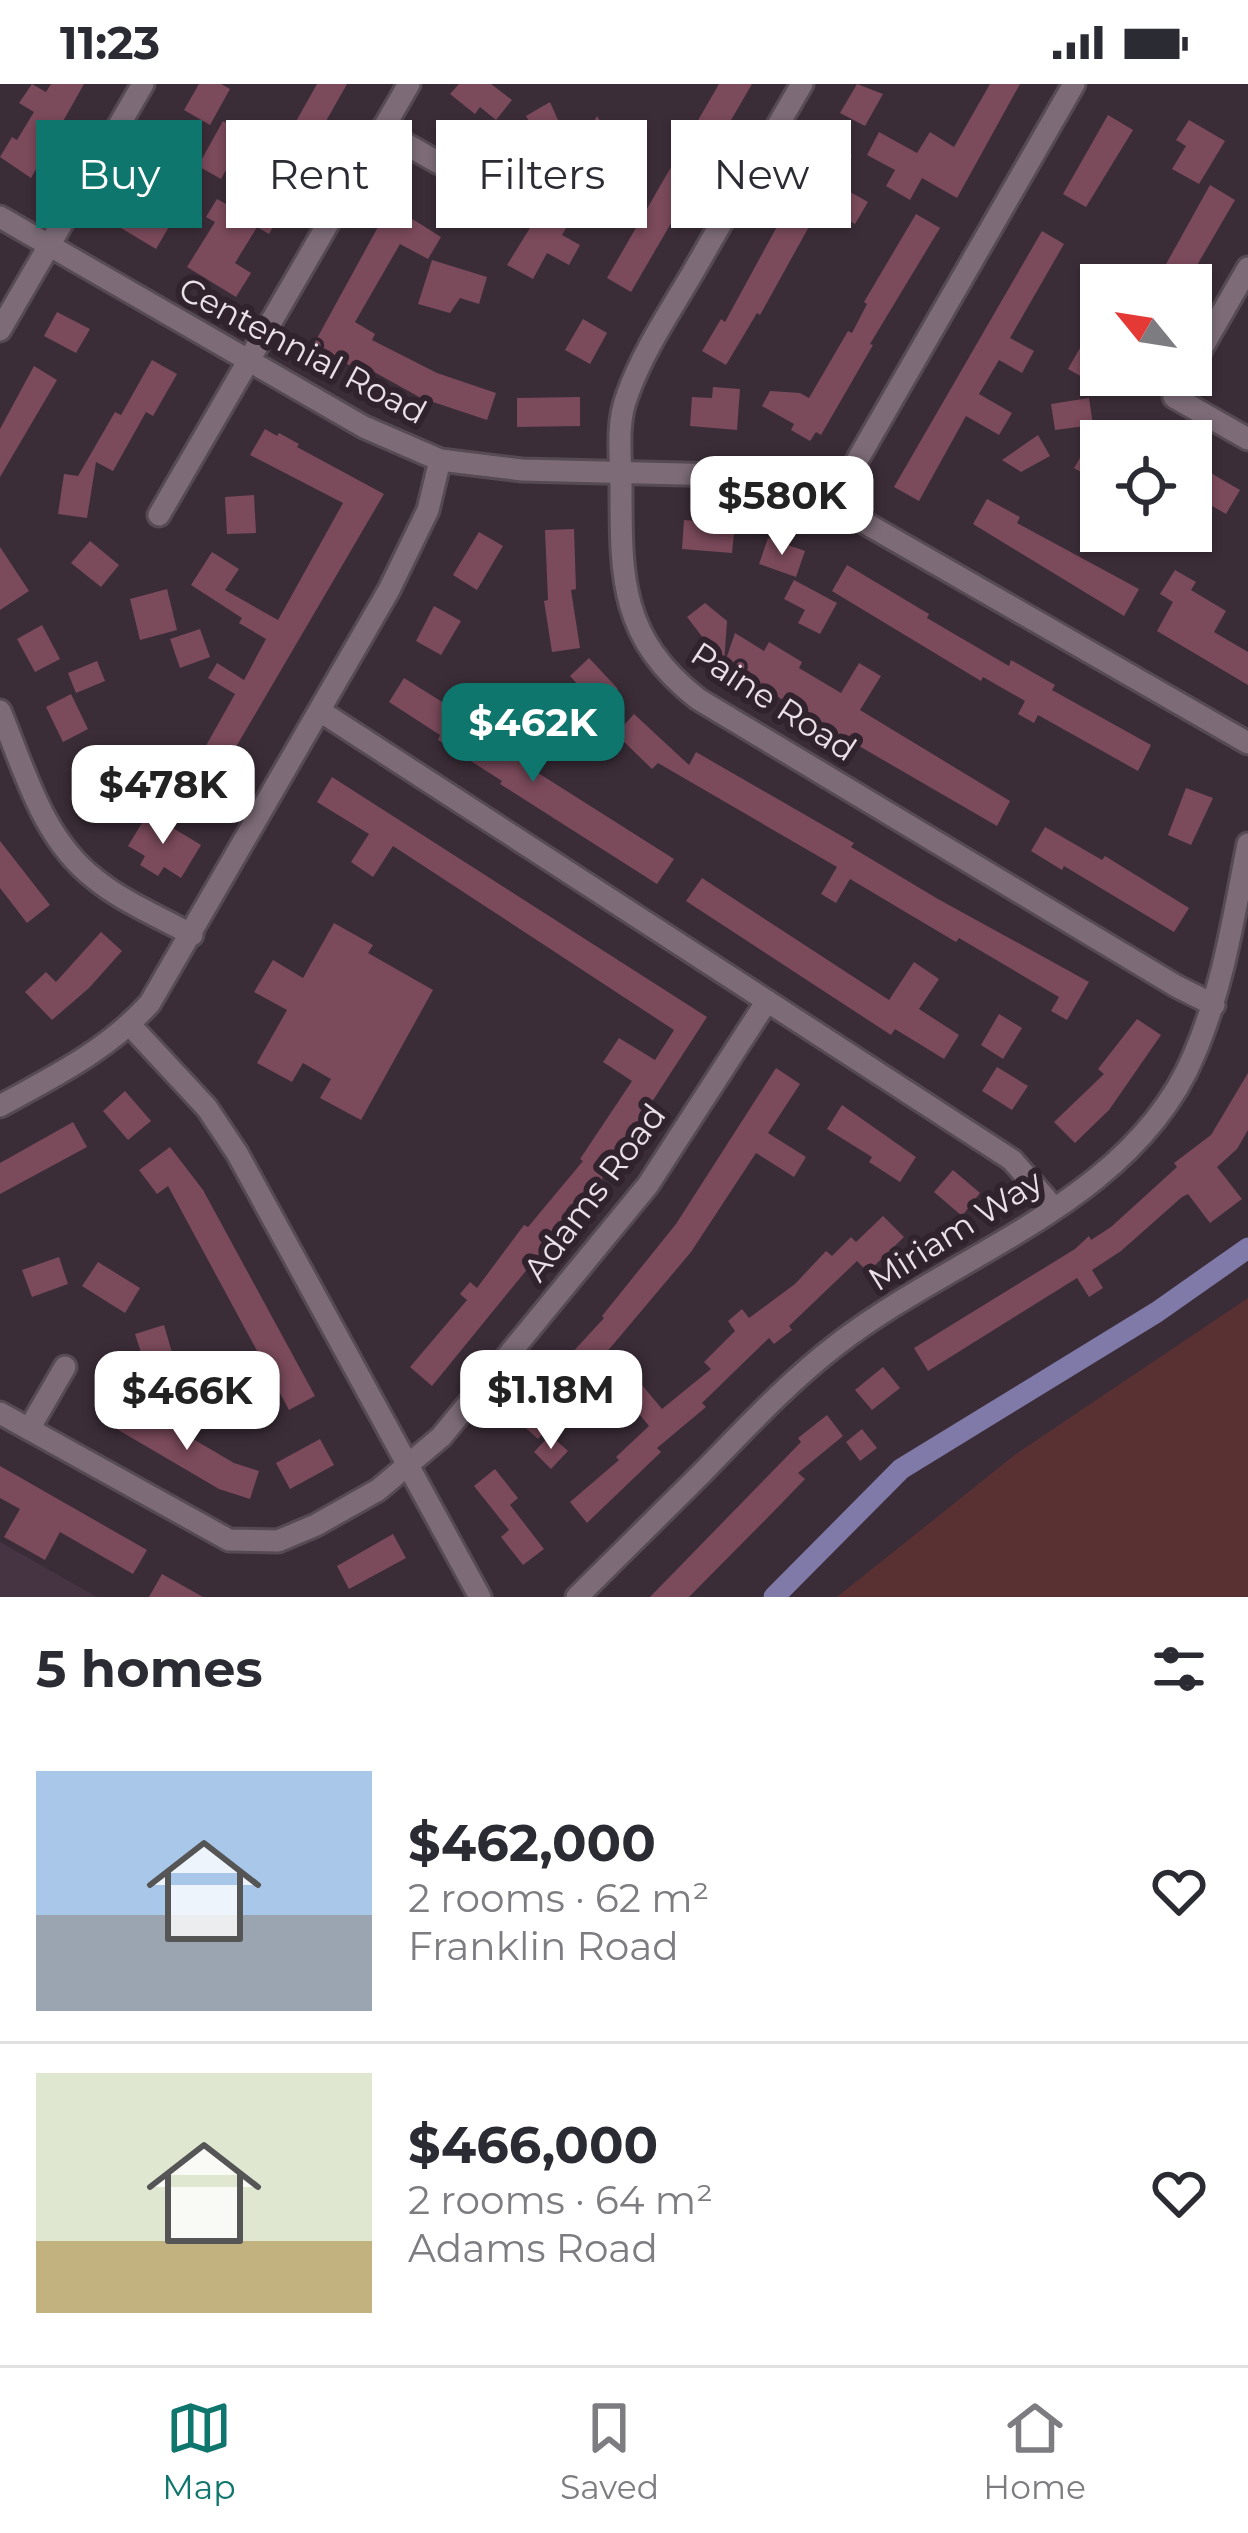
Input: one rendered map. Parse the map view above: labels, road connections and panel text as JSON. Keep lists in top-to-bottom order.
{
  "streets": {
    "street": [
      "Centennial Road",
      "Paine Road",
      "Adams Road",
      "Miriam Way"
    ]
  },
  "crossings": [
    ["Centennial Road", "Paine Road"],
    ["Paine Road", "Miriam Way"]
  ],
  "north": "top left",
  "page": {
    "status": "11:23",
    "chip": [
      "Buy",
      "Rent",
      "Filters",
      "New"
    ],
    "price": [
      "$580K",
      "$462K",
      "$478K",
      "$1.18M",
      "$466K"
    ],
    "heading": "5 homes",
    "list": [
      {
        "name": "$462,000",
        "note": "2 rooms · 62 m² · Franklin Road"
      },
      {
        "name": "$466,000",
        "note": "2 rooms · 64 m² · Adams Road"
      }
    ],
    "tabs": ["Map", "Saved", "Home"]
  }
}
